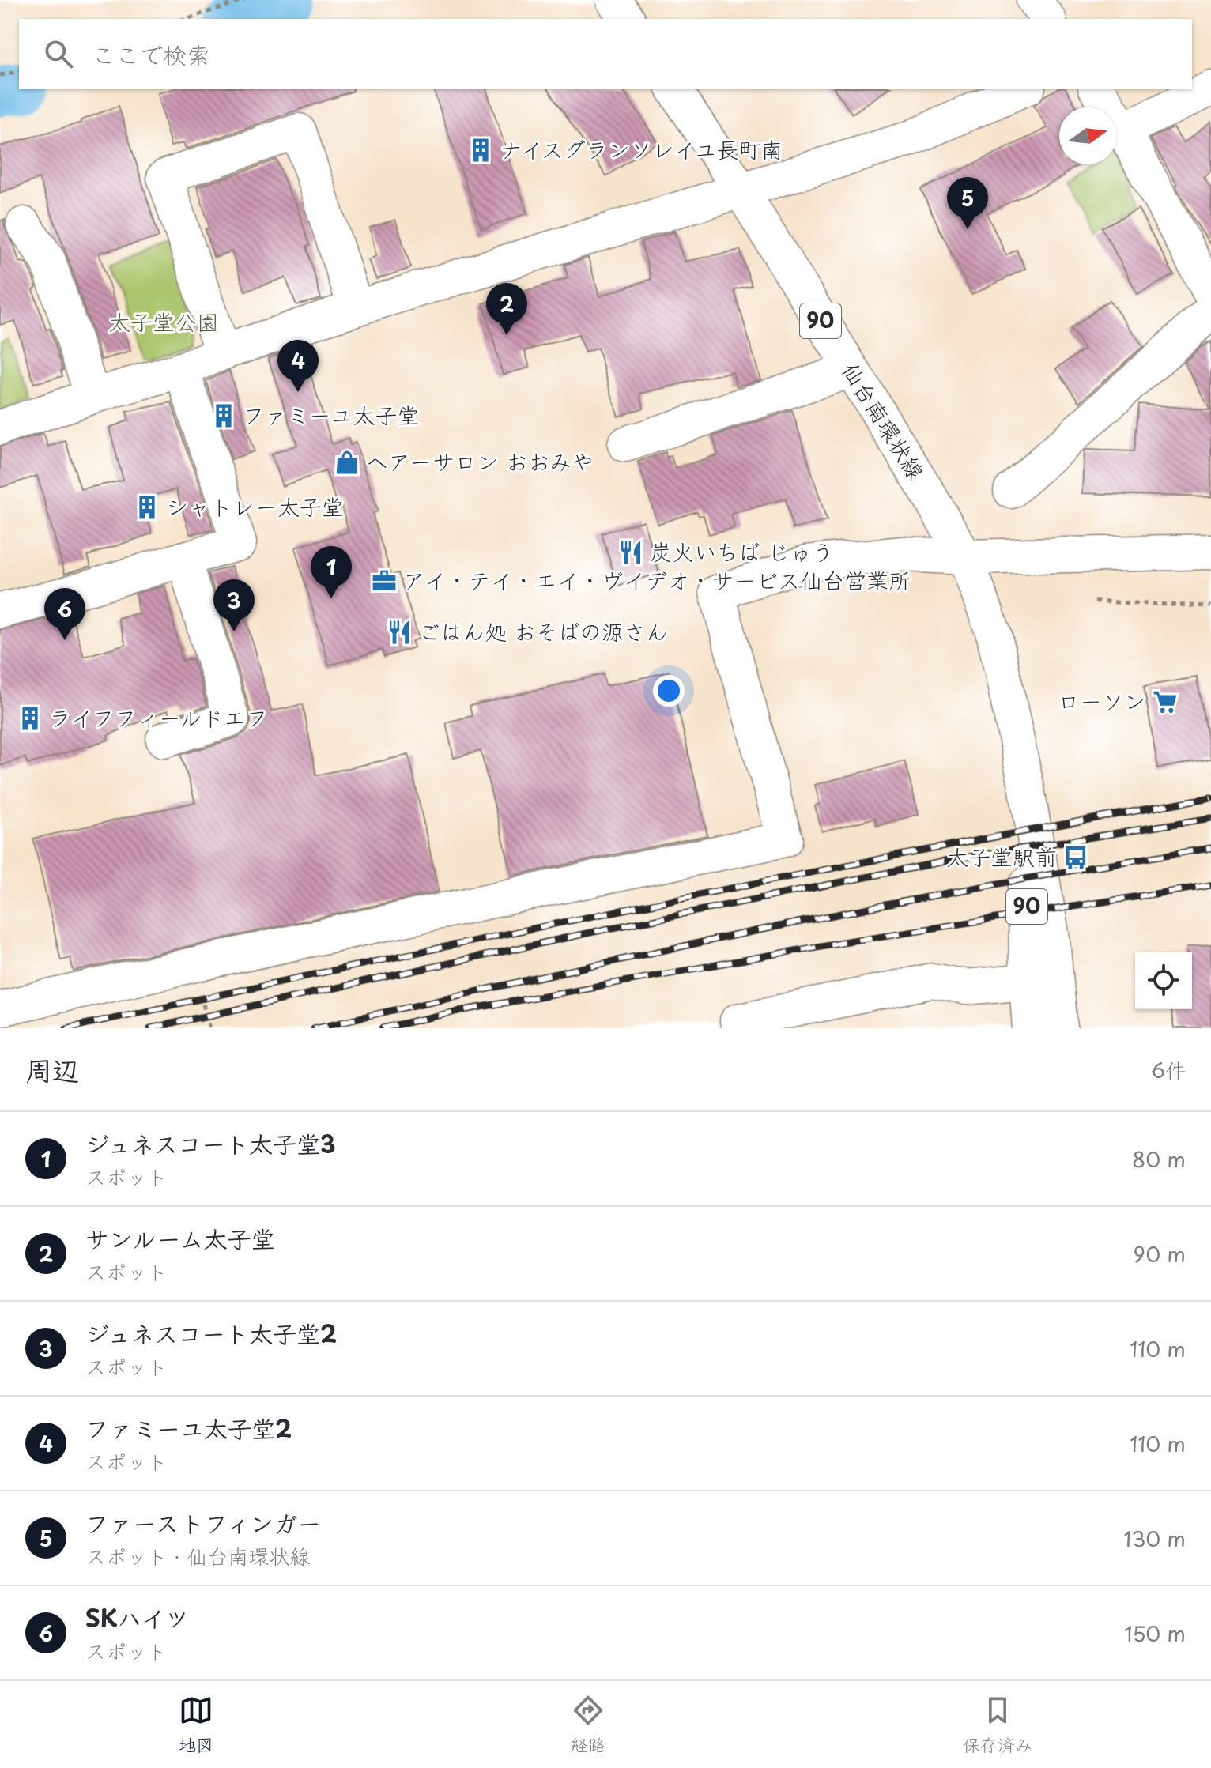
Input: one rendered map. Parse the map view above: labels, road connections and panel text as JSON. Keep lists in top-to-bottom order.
{
  "streets": {
    "street": ["90", "仙台南環状線"]
  },
  "parks": ["太子堂公園"],
  "places": {
    "building": [
      "ナイスグランソレイユ長町南",
      "ファミーユ太子堂",
      "シャトレー太子堂",
      "ライフフィールドエフ"
    ],
    "shop": ["ヘアーサロン おおみや"],
    "restaurant": ["炭火いちば じゅう", "ごはん処 おそばの源さん"],
    "office": ["アイ・テイ・エイ・ヴイデオ・サービス仙台営業所"],
    "supermarket": ["ローソン"],
    "bus stop": ["太子堂駅前"]
  },
  "north": "right",
  "page": {
    "search": "ここで検索",
    "pins": [
      "5",
      "2",
      "4",
      "1",
      "3",
      "6"
    ],
    "heading": ["周辺", "6件"],
    "list": [
      {
        "mark": "1",
        "name": "ジュネスコート太子堂3",
        "note": "スポット",
        "value": "80 m"
      },
      {
        "mark": "2",
        "name": "サンルーム太子堂",
        "note": "スポット",
        "value": "90 m"
      },
      {
        "mark": "3",
        "name": "ジュネスコート太子堂2",
        "note": "スポット",
        "value": "110 m"
      },
      {
        "mark": "4",
        "name": "ファミーユ太子堂2",
        "note": "スポット",
        "value": "110 m"
      },
      {
        "mark": "5",
        "name": "ファーストフィンガー",
        "note": "スポット · 仙台南環状線",
        "value": "130 m"
      },
      {
        "mark": "6",
        "name": "SKハイツ",
        "note": "スポット",
        "value": "150 m"
      }
    ],
    "nav": ["地図", "経路", "保存済み"]
  }
}
